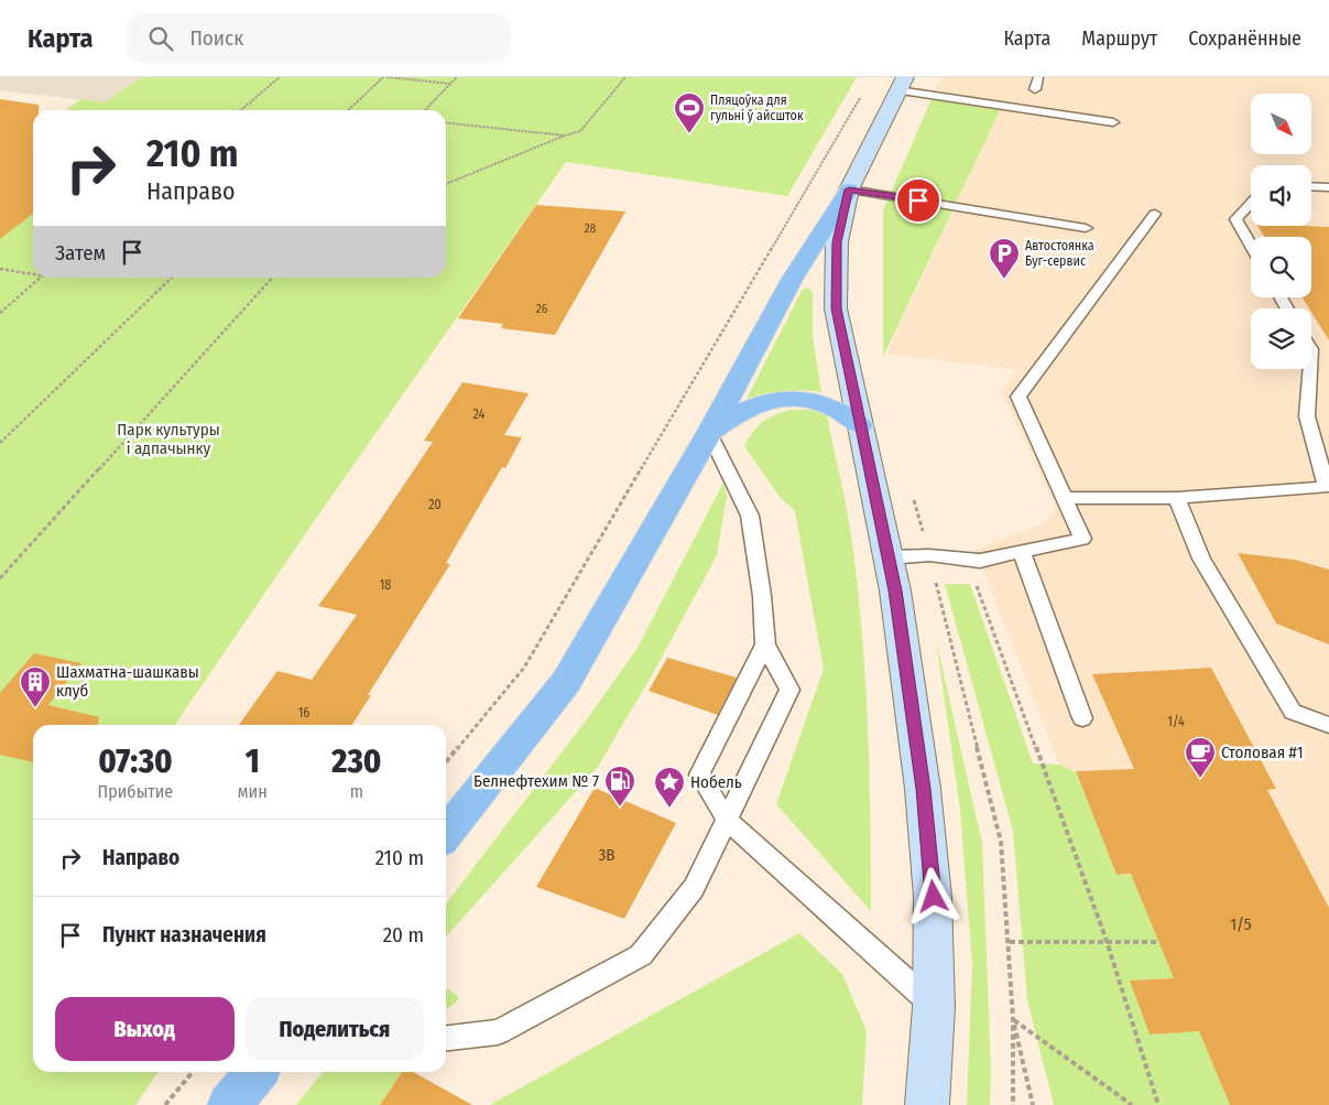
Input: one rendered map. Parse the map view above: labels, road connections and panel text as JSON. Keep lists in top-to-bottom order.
{
  "parks": ["Парк культуры і адпачынку"],
  "places": {
    "sports": ["Пляцоўка для гульні ў айсшток"],
    "parking": ["Автостоянка Буг-сервис"],
    "building": ["Шахматна-шашкавы клуб"],
    "cafe": ["Столовая #1"],
    "fuel station": ["Белнефтехим № 7"],
    "place": ["Нобель"]
  },
  "house_numbers": [
    "28",
    "26",
    "24",
    "20",
    "18",
    "16",
    "1/4",
    "3В",
    "1/5"
  ],
  "north": "bottom right",
  "page": {
    "header": "Карта",
    "search": "Поиск",
    "nav": ["Карта", "Маршрут", "Сохранённые"],
    "turn": ["210 m", "Направо"],
    "then": "Затем",
    "eta": [
      "07:30",
      "Прибытие",
      "1",
      "мин",
      "230",
      "m"
    ],
    "list": [
      {
        "name": "Направо",
        "value": "210 m"
      },
      {
        "name": "Пункт назначения",
        "value": "20 m"
      }
    ],
    "buttons": ["Выход", "Поделиться"]
  }
}
